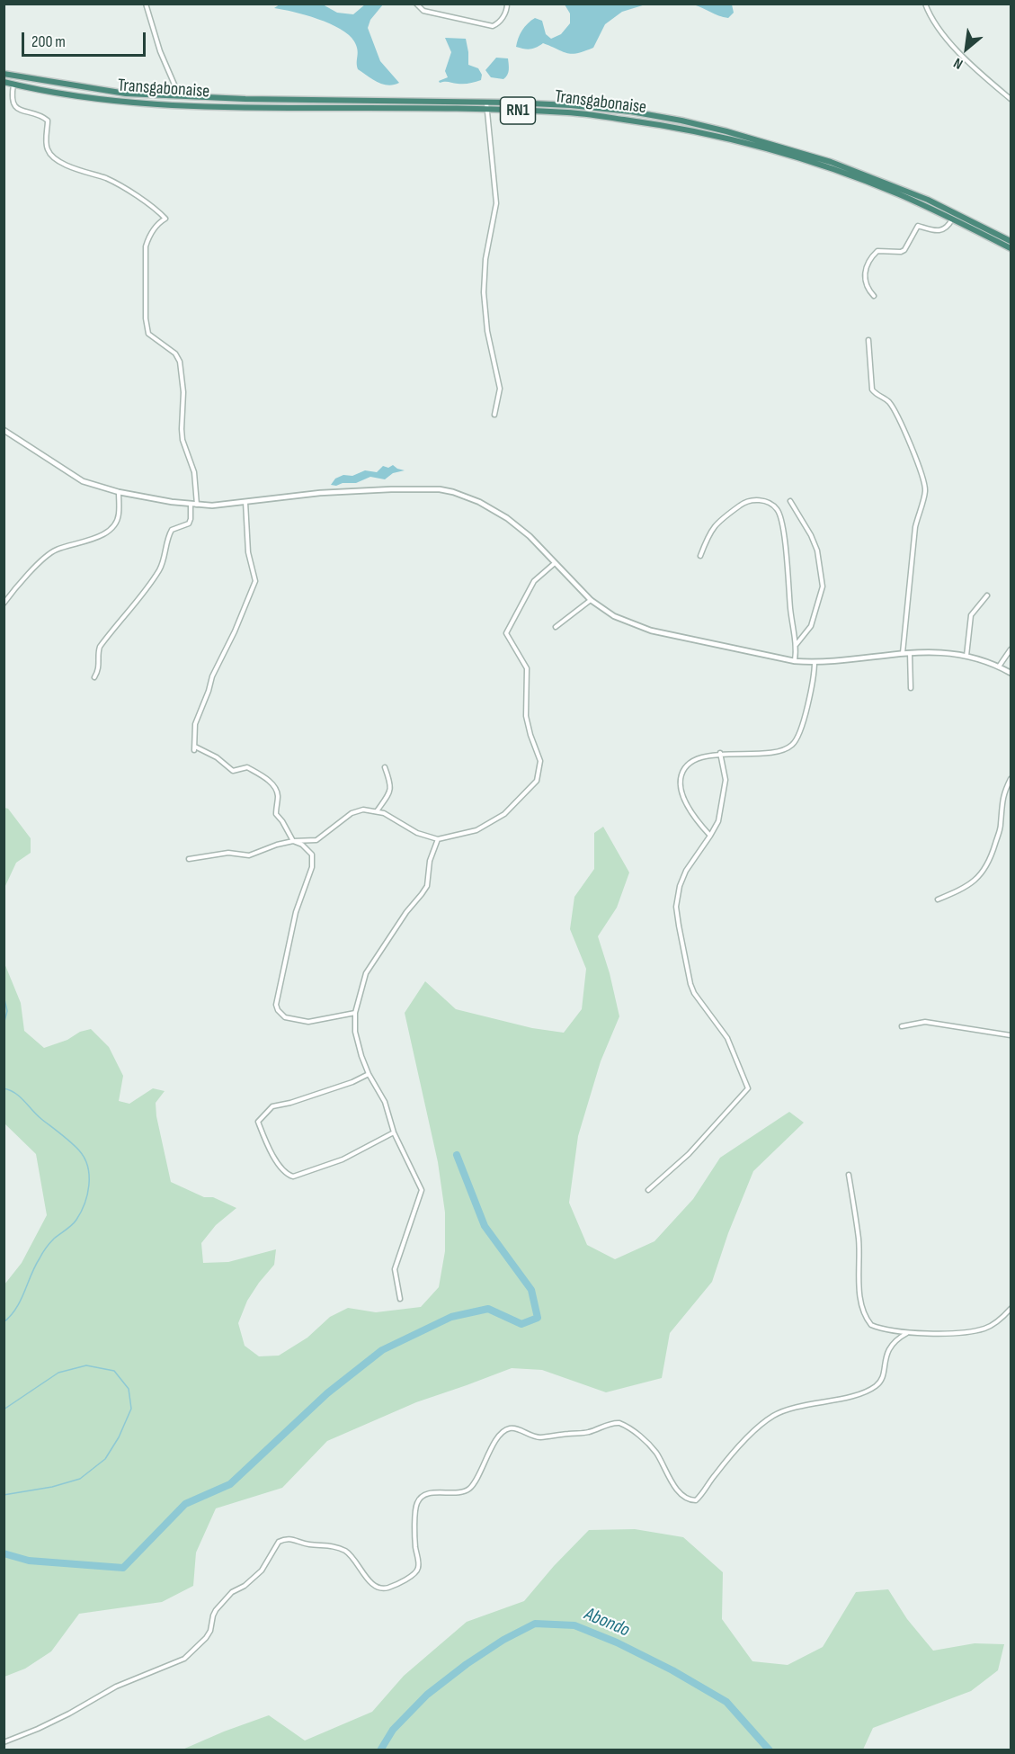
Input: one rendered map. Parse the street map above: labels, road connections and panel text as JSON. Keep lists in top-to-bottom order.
{
  "streets": {
    "highway": ["Transgabonaise", "RN1"]
  },
  "water": ["Abondo"],
  "scale_bar": "200 m",
  "north": "bottom left"
}
